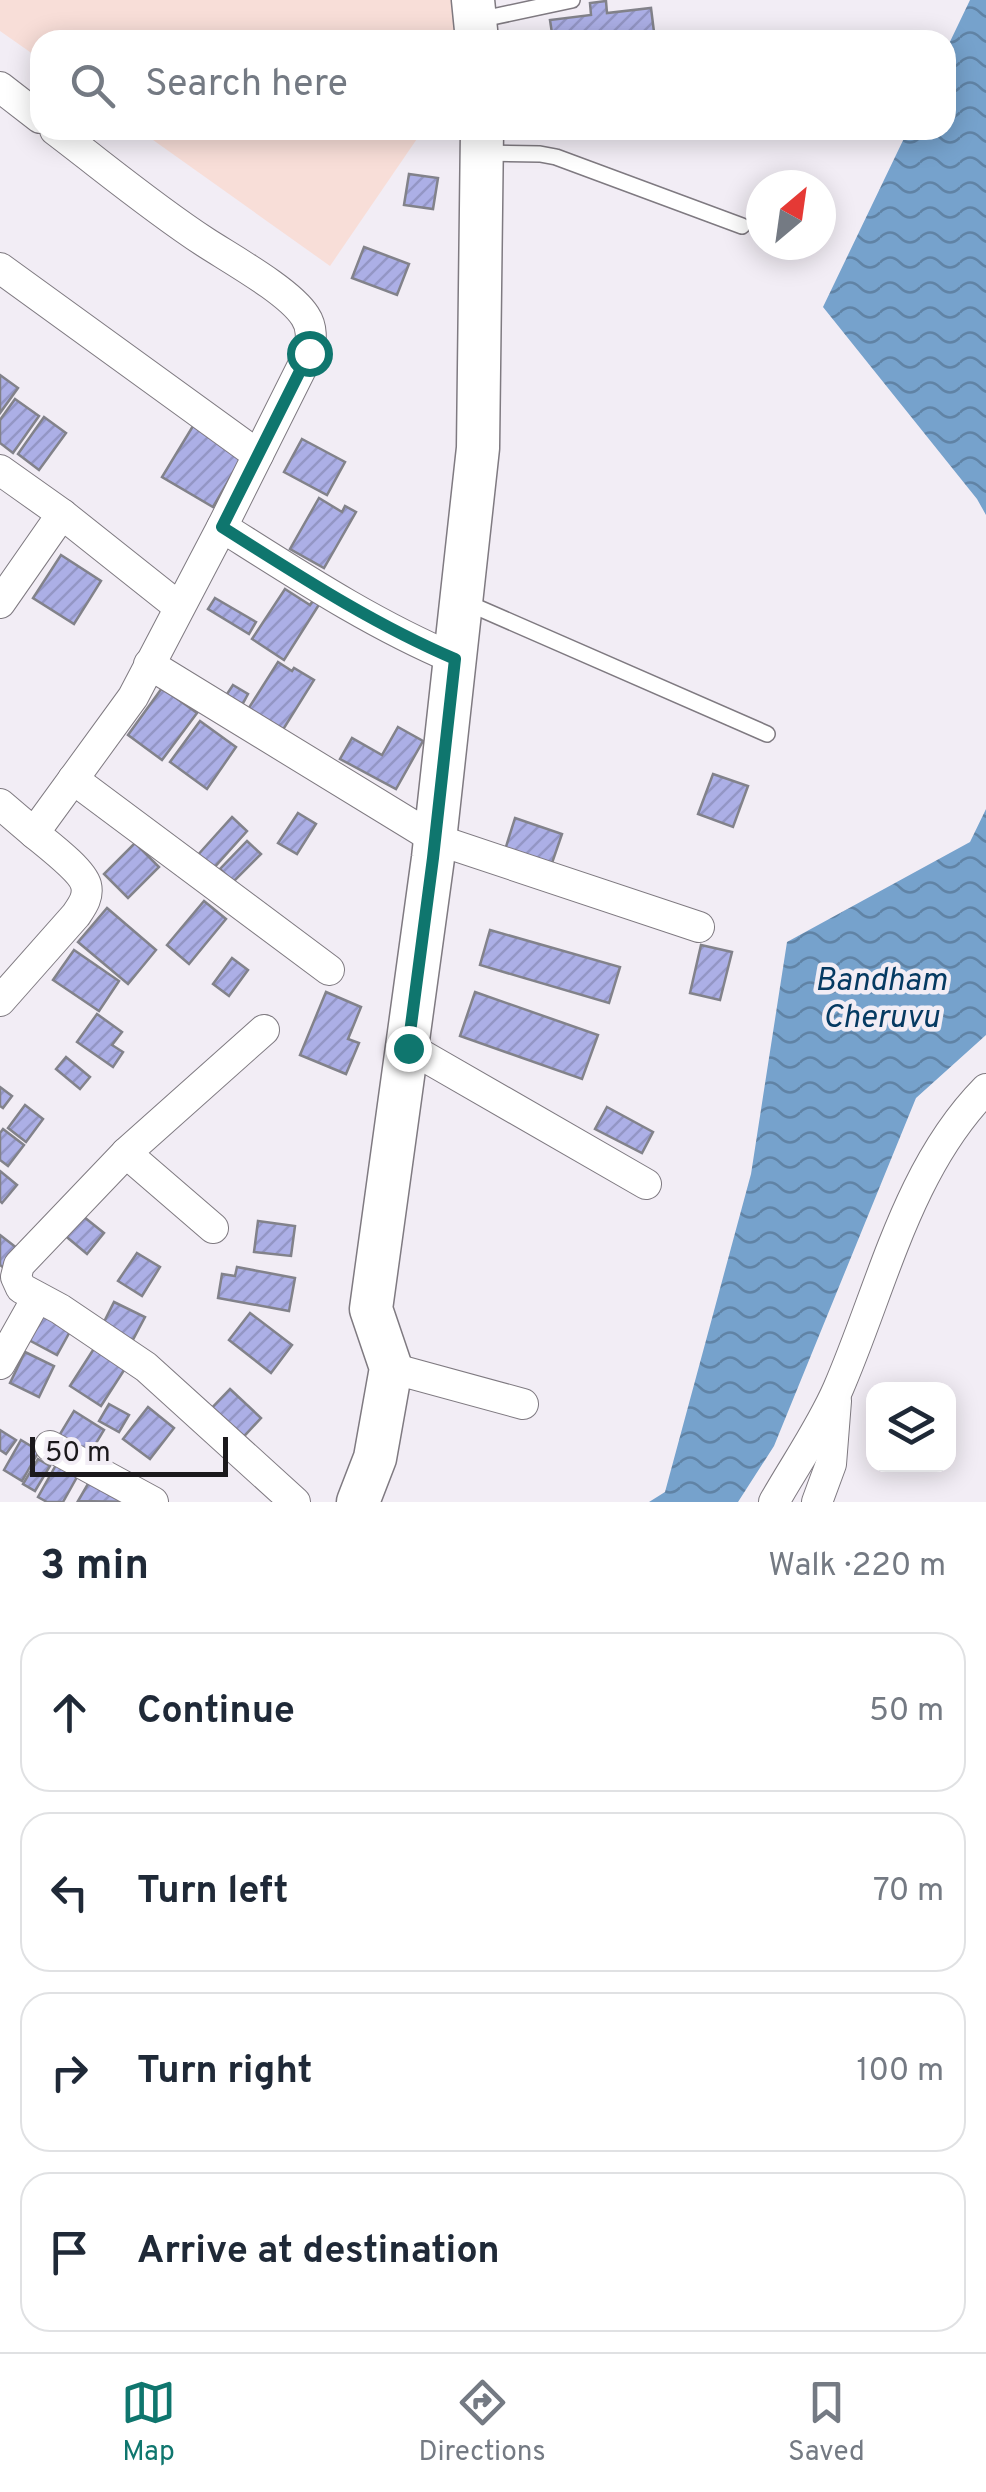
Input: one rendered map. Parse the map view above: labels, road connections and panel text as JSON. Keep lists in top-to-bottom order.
{
  "water": ["Bandham Cheruvu"],
  "scale_bar": "50 m",
  "north": "top right",
  "page": {
    "search": "Search here",
    "scale": "50 m",
    "heading": ["3 min", "Walk · 220 m"],
    "list": [
      ["Continue", "50 m"],
      ["Turn left", "70 m"],
      ["Turn right", "100 m"],
      "Arrive at destination"
    ],
    "nav": ["Map", "Directions", "Saved"]
  }
}
